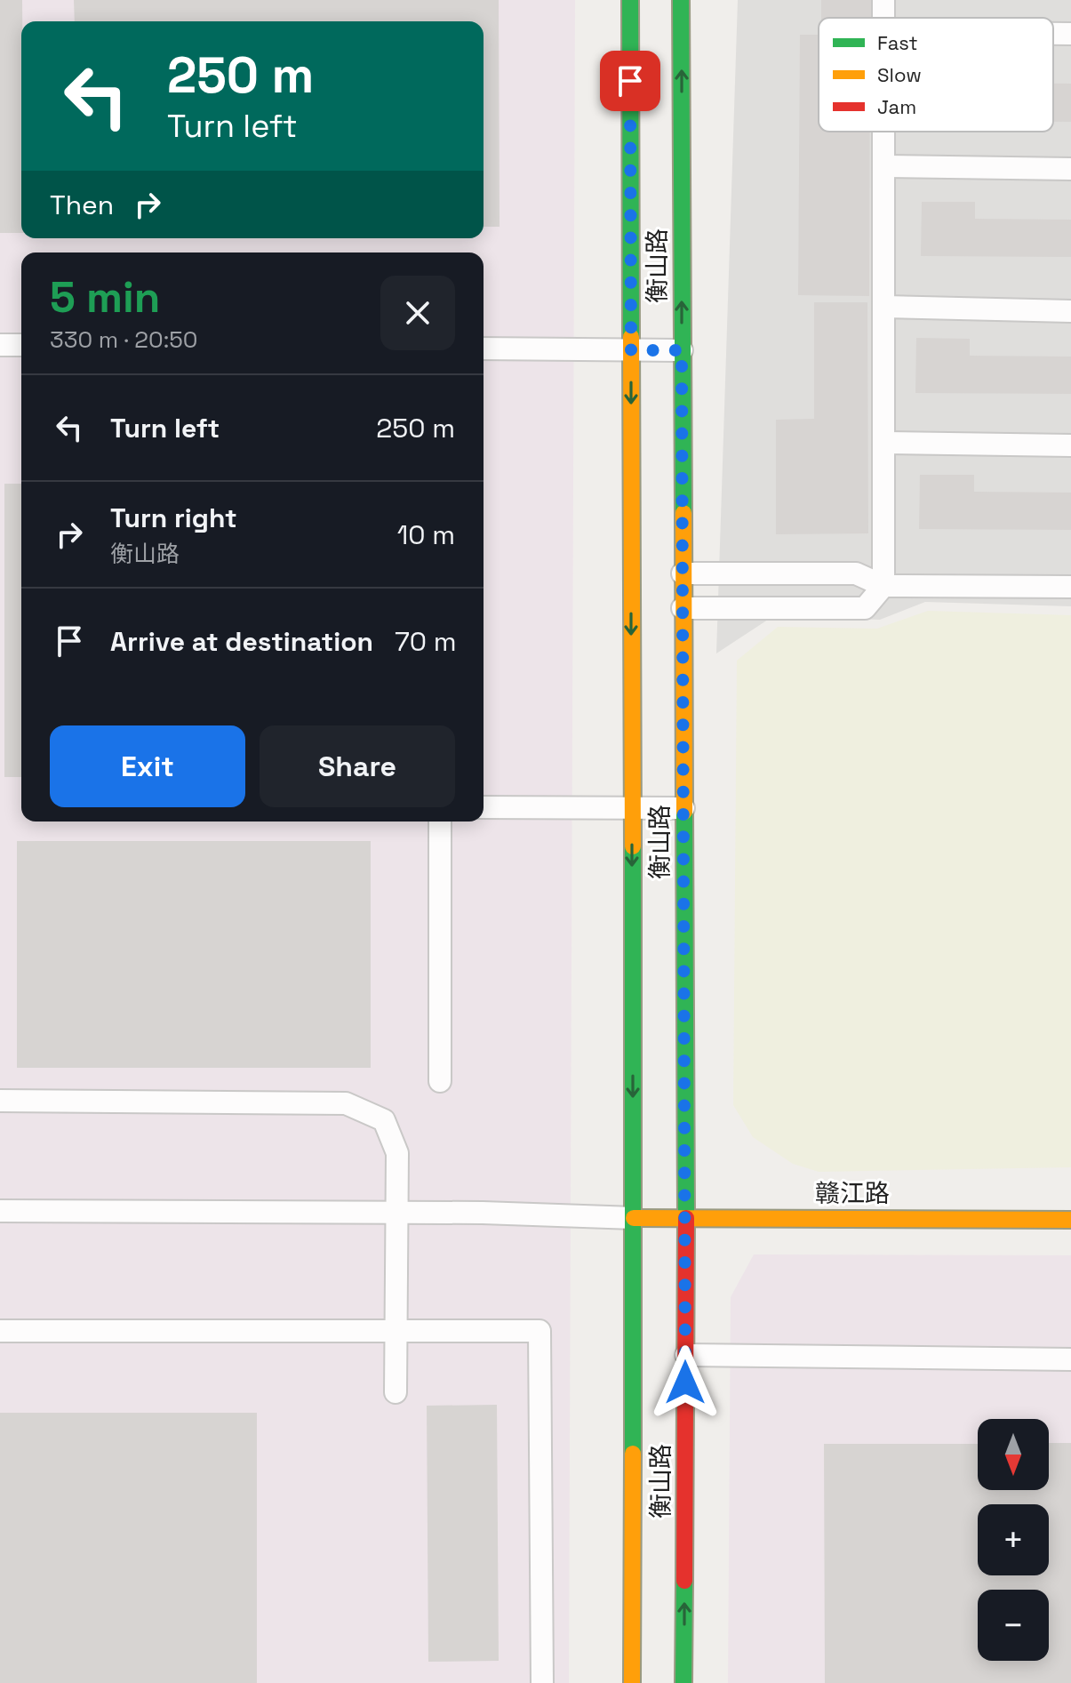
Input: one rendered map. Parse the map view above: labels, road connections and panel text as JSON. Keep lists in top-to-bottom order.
{
  "streets": {
    "street": ["衡山路", "赣江路"]
  },
  "crossings": [
    ["衡山路", "赣江路"]
  ],
  "legend": ["Fast", "Slow", "Jam"],
  "north": "bottom",
  "page": {
    "turn": ["250 m", "Turn left"],
    "then": "Then",
    "heading": ["5 min", "330 m · 20:50"],
    "list": [
      {
        "name": "Turn left",
        "value": "250 m"
      },
      {
        "name": "Turn right",
        "note": "衡山路",
        "value": "10 m"
      },
      {
        "name": "Arrive at destination",
        "value": "70 m"
      }
    ],
    "buttons": ["Exit", "Share"],
    "map_buttons": ["+", "−"]
  }
}
